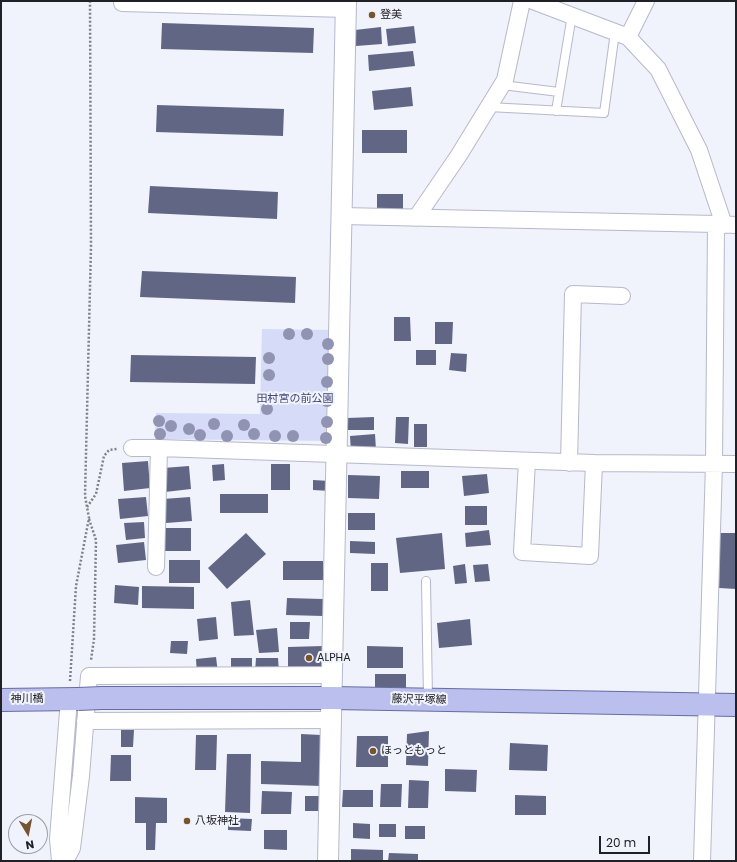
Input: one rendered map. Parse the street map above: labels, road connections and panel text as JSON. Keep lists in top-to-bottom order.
{
  "streets": {
    "main road": ["神川橋", "藤沢平塚線"]
  },
  "crossings": [
    ["神川橋", "藤沢平塚線"]
  ],
  "parks": ["田村宮の前公園"],
  "places": [
    "登美",
    "ALPHA",
    "ほっともっと",
    "八坂神社"
  ],
  "scale_bar": "20 m",
  "north": "bottom"
}
